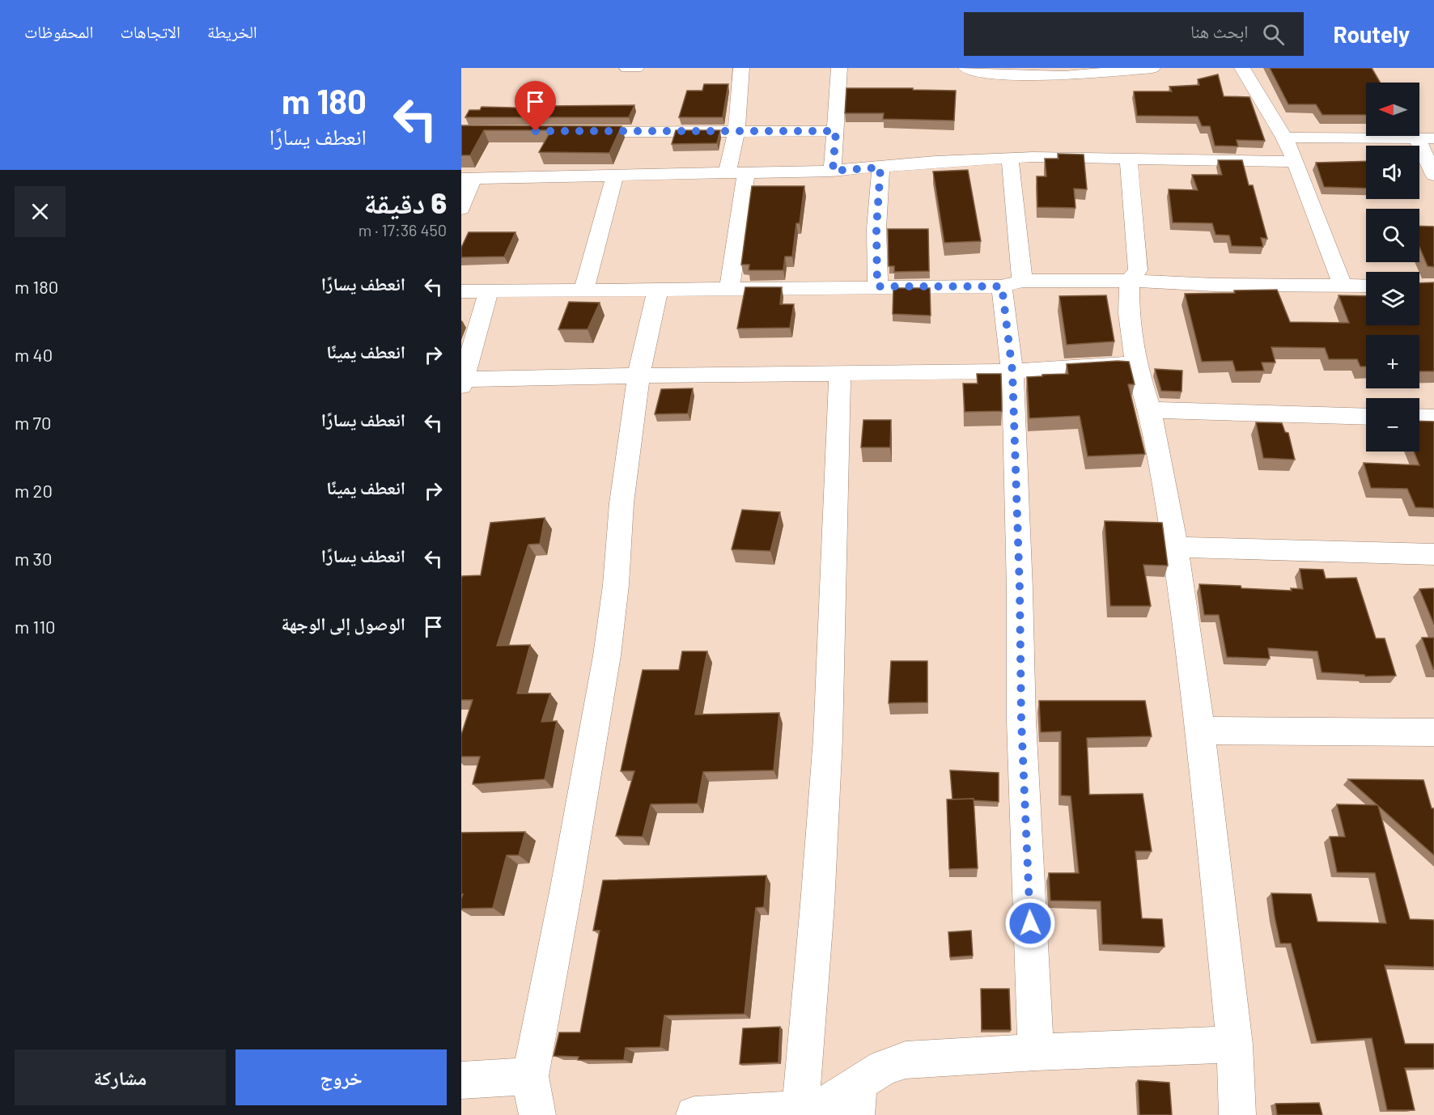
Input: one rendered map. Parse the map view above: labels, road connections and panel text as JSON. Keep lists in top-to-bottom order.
{
  "north": "left",
  "page": {
    "header": "Routely",
    "search": "ابحث هنا",
    "nav": ["الخريطة", "الاتجاهات", "المحفوظات"],
    "turn": ["180 m", "انعطف يسارًا"],
    "map_buttons": ["+", "−"],
    "heading": ["6 دقيقة", "450 m · 17:36"],
    "list": [
      {
        "name": "انعطف يسارًا",
        "value": "180 m"
      },
      {
        "name": "انعطف يمينًا",
        "value": "40 m"
      },
      {
        "name": "انعطف يسارًا",
        "value": "70 m"
      },
      {
        "name": "انعطف يمينًا",
        "value": "20 m"
      },
      {
        "name": "انعطف يسارًا",
        "value": "30 m"
      },
      {
        "name": "الوصول إلى الوجهة",
        "value": "110 m"
      }
    ],
    "buttons": ["خروج", "مشاركة"]
  }
}
